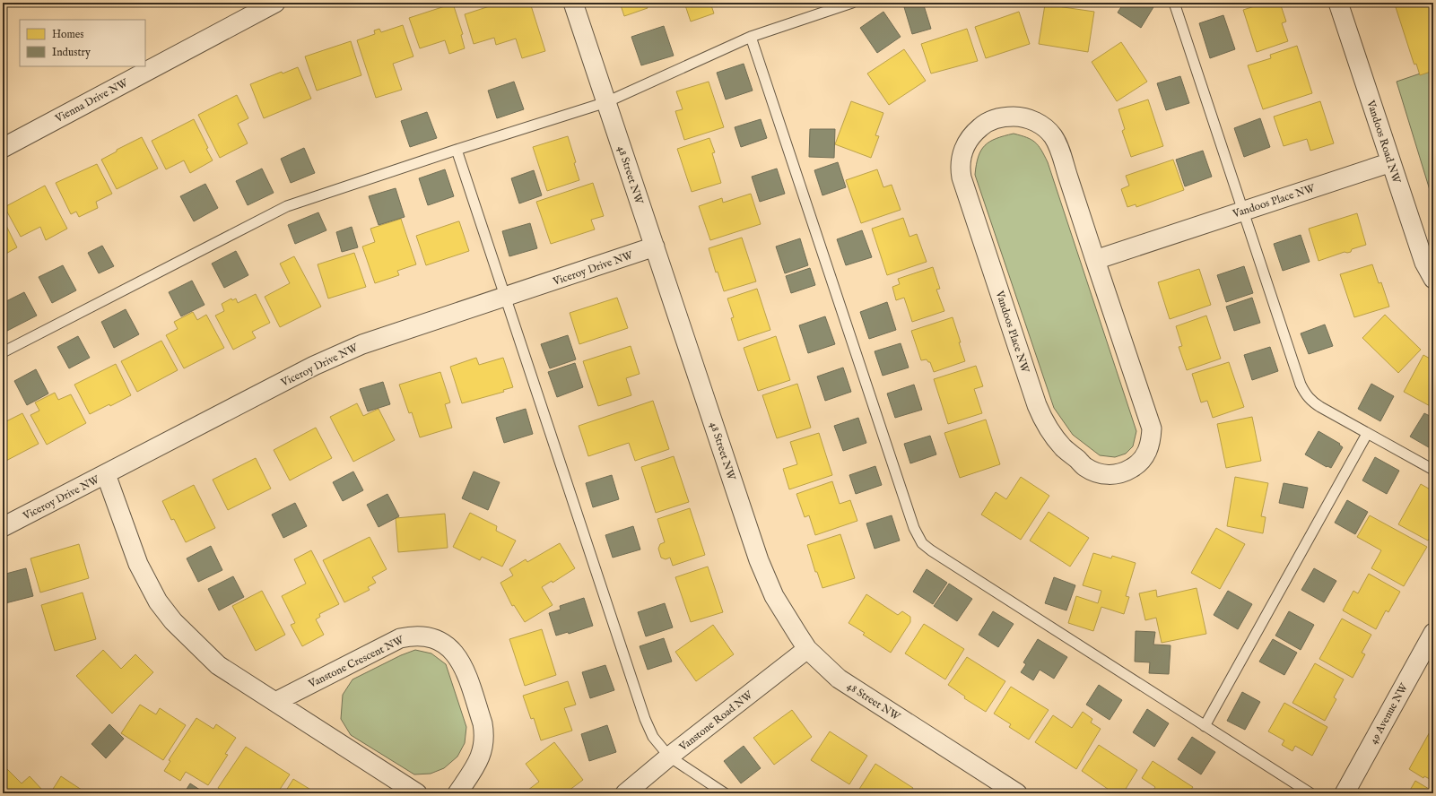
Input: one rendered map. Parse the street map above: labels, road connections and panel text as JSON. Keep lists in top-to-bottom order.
{
  "streets": {
    "street": [
      "Vienna Drive NW",
      "Vandoos Road NW",
      "48 Street NW",
      "Vandoos Place NW",
      "Viceroy Drive NW",
      "Vanstone Crescent NW",
      "49 Avenue NW",
      "Vanstone Road NW"
    ]
  },
  "crossings": [
    ["Vandoos Road NW", "Vandoos Place NW"],
    ["48 Street NW", "Viceroy Drive NW"],
    ["48 Street NW", "Vanstone Road NW"]
  ],
  "legend": ["Homes", "Industry"]
}
